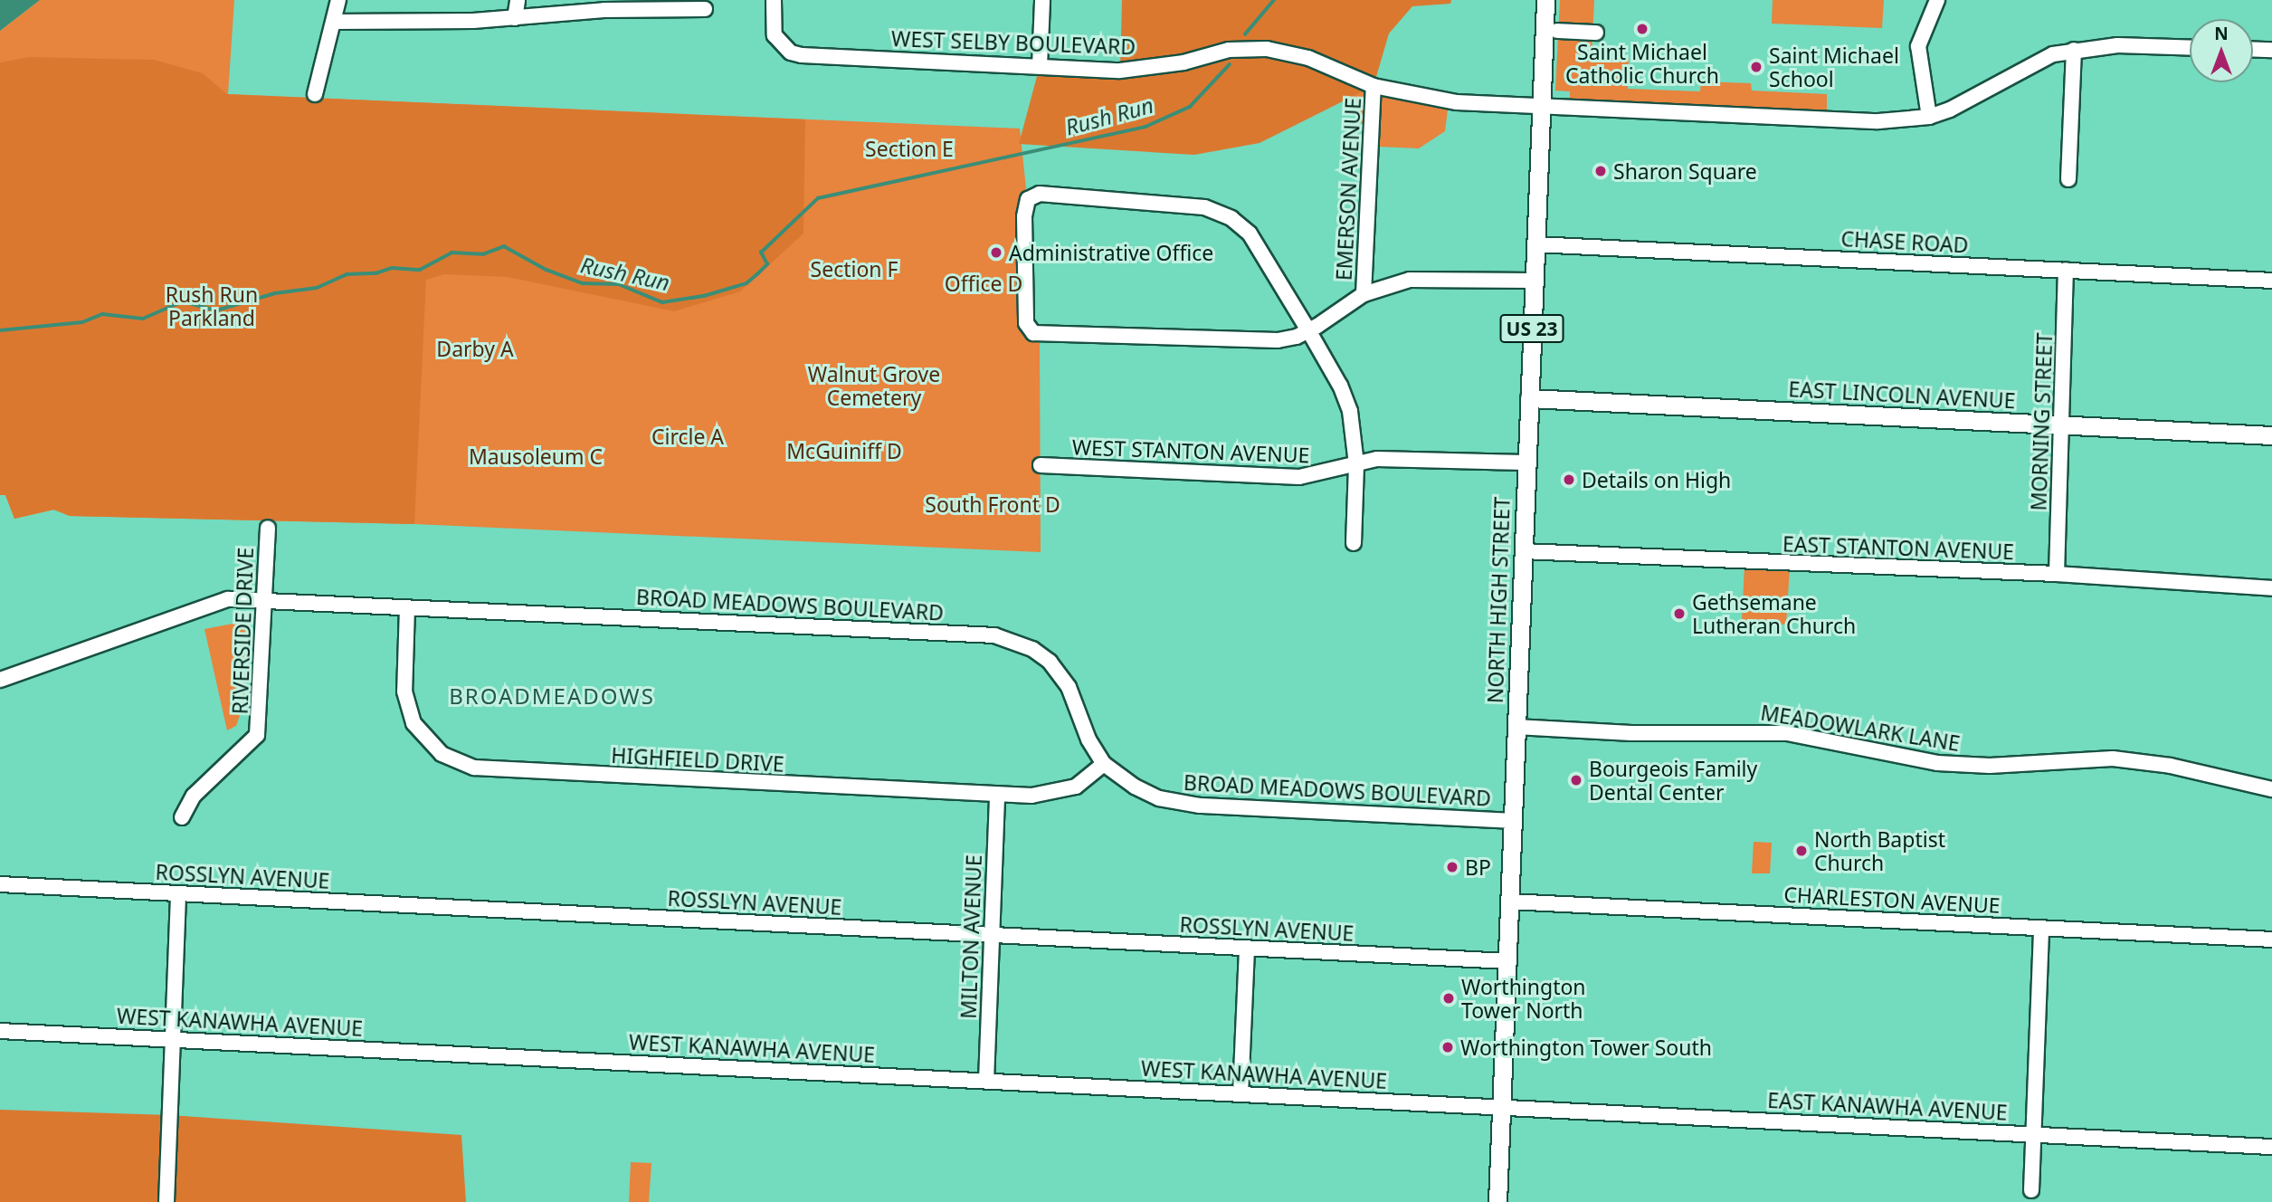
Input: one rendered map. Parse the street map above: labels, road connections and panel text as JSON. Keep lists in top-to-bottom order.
{
  "streets": {
    "main road": ["US 23", "EAST LINCOLN AVENUE", "NORTH HIGH STREET"],
    "street": [
      "WEST SELBY BOULEVARD",
      "EMERSON AVENUE",
      "CHASE ROAD",
      "MORNING STREET",
      "WEST STANTON AVENUE",
      "EAST STANTON AVENUE",
      "BROAD MEADOWS BOULEVARD",
      "RIVERSIDE DRIVE",
      "MEADOWLARK LANE",
      "HIGHFIELD DRIVE",
      "ROSSLYN AVENUE",
      "CHARLESTON AVENUE",
      "MILTON AVENUE",
      "WEST KANAWHA AVENUE",
      "EAST KANAWHA AVENUE"
    ]
  },
  "crossings": [
    ["WEST SELBY BOULEVARD", "EMERSON AVENUE"],
    ["WEST SELBY BOULEVARD", "NORTH HIGH STREET"],
    ["CHASE ROAD", "MORNING STREET"],
    ["CHASE ROAD", "NORTH HIGH STREET"],
    ["EAST LINCOLN AVENUE", "MORNING STREET"],
    ["EAST LINCOLN AVENUE", "NORTH HIGH STREET"],
    ["MORNING STREET", "EAST STANTON AVENUE"],
    ["WEST STANTON AVENUE", "NORTH HIGH STREET"],
    ["EAST STANTON AVENUE", "NORTH HIGH STREET"],
    ["NORTH HIGH STREET", "BROAD MEADOWS BOULEVARD"],
    ["NORTH HIGH STREET", "MEADOWLARK LANE"],
    ["NORTH HIGH STREET", "ROSSLYN AVENUE"],
    ["NORTH HIGH STREET", "CHARLESTON AVENUE"],
    ["NORTH HIGH STREET", "WEST KANAWHA AVENUE"],
    ["NORTH HIGH STREET", "EAST KANAWHA AVENUE"],
    ["BROAD MEADOWS BOULEVARD", "RIVERSIDE DRIVE"],
    ["BROAD MEADOWS BOULEVARD", "HIGHFIELD DRIVE"],
    ["HIGHFIELD DRIVE", "MILTON AVENUE"],
    ["ROSSLYN AVENUE", "MILTON AVENUE"],
    ["MILTON AVENUE", "WEST KANAWHA AVENUE"],
    ["WEST KANAWHA AVENUE", "EAST KANAWHA AVENUE"]
  ],
  "districts": ["BROADMEADOWS"],
  "water": ["Rush Run"],
  "parks": [
    "Section E",
    "Section F",
    "Office D",
    "Rush Run Parkland",
    "Darby A",
    "Walnut Grove Cemetery",
    "Circle A",
    "McGuiniff D",
    "Mausoleum C",
    "South Front D"
  ],
  "places": [
    "Saint Michael Catholic Church",
    "Saint Michael School",
    "Sharon Square",
    "Administrative Office",
    "Details on High",
    "Gethsemane Lutheran Church",
    "Bourgeois Family Dental Center",
    "North Baptist Church",
    "BP",
    "Worthington Tower North",
    "Worthington Tower South"
  ],
  "north": "top"
}
